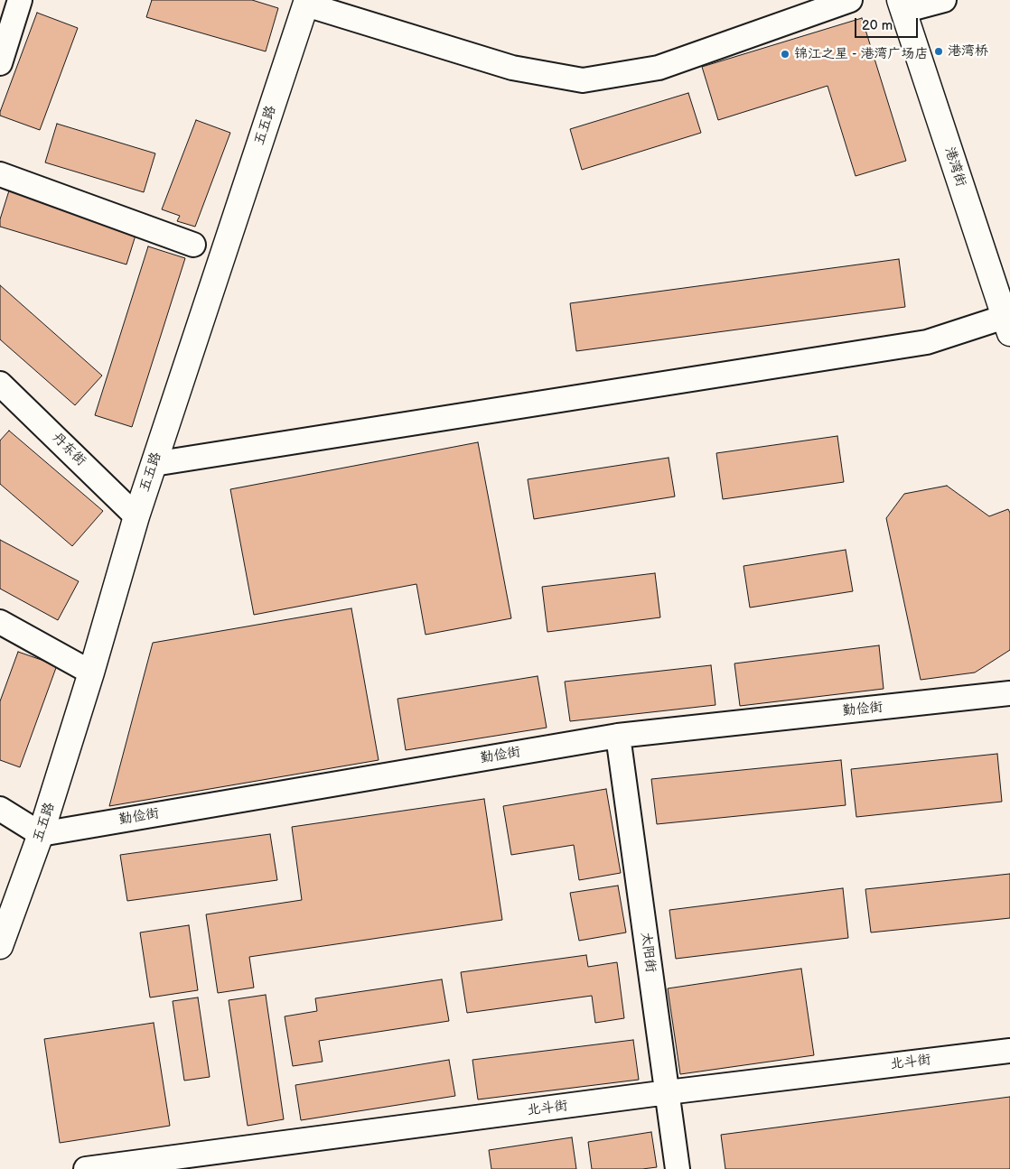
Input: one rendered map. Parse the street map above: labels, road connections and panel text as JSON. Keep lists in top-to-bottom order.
{
  "streets": {
    "main road": ["五五路", "港湾街"],
    "street": [
      "丹东街",
      "勤俭街",
      "太阳街",
      "北斗街"
    ]
  },
  "crossings": [
    ["五五路", "丹东街"],
    ["五五路", "勤俭街"],
    ["勤俭街", "太阳街"],
    ["太阳街", "北斗街"]
  ],
  "places": ["港湾桥", "锦江之星 - 港湾广场店"],
  "scale_bar": "20 m"
}
